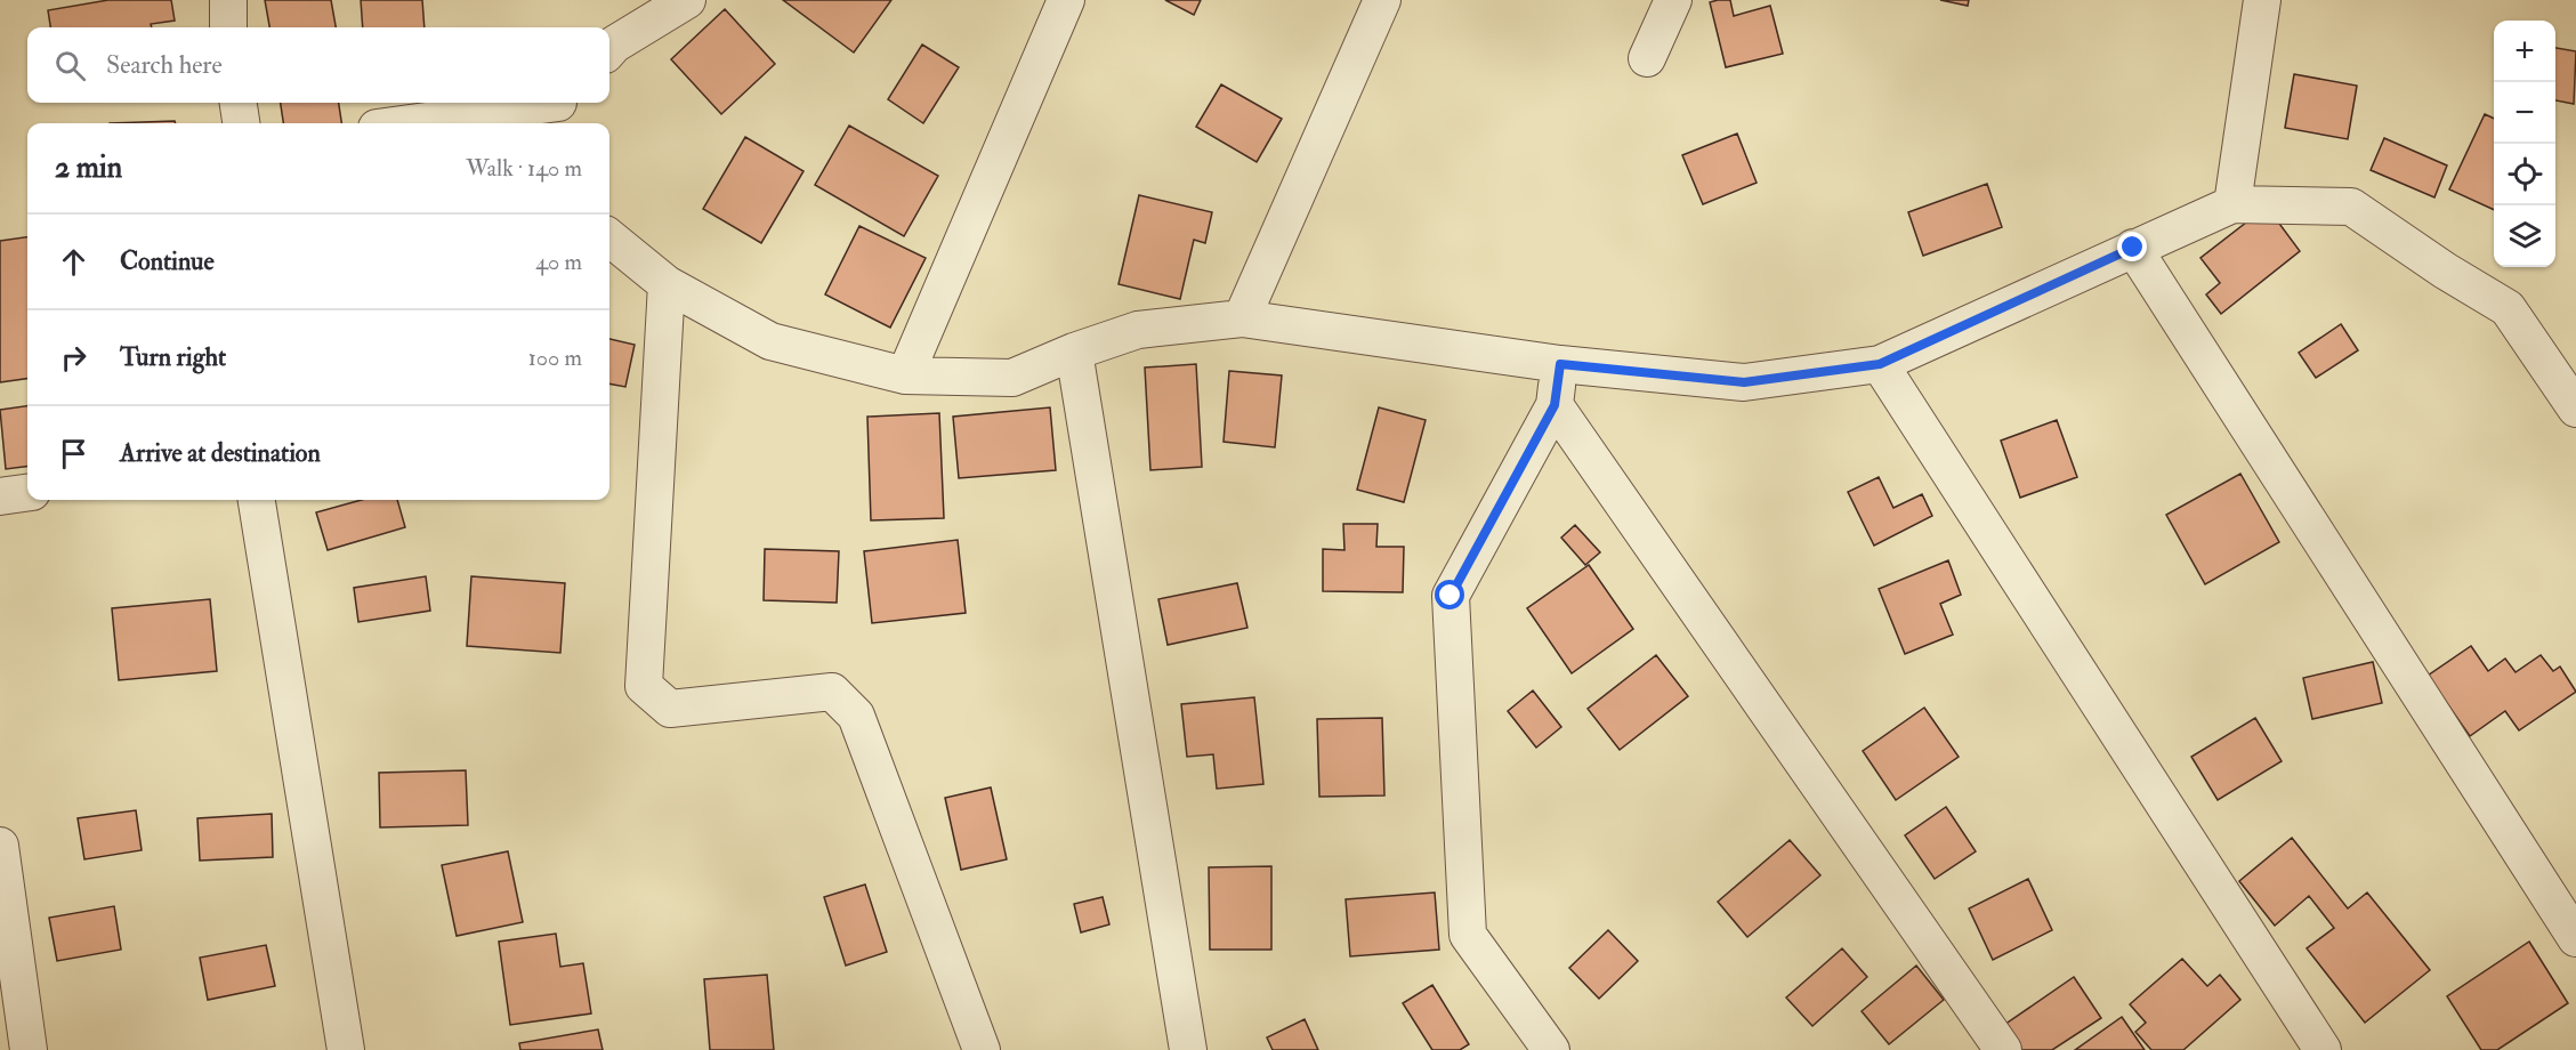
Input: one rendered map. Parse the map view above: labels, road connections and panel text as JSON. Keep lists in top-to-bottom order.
{
  "page": {
    "map_buttons": ["+", "−"],
    "search": "Search here",
    "heading": ["2 min", "Walk · 140 m"],
    "list": [
      ["Continue", "40 m"],
      ["Turn right", "100 m"],
      "Arrive at destination"
    ]
  }
}
